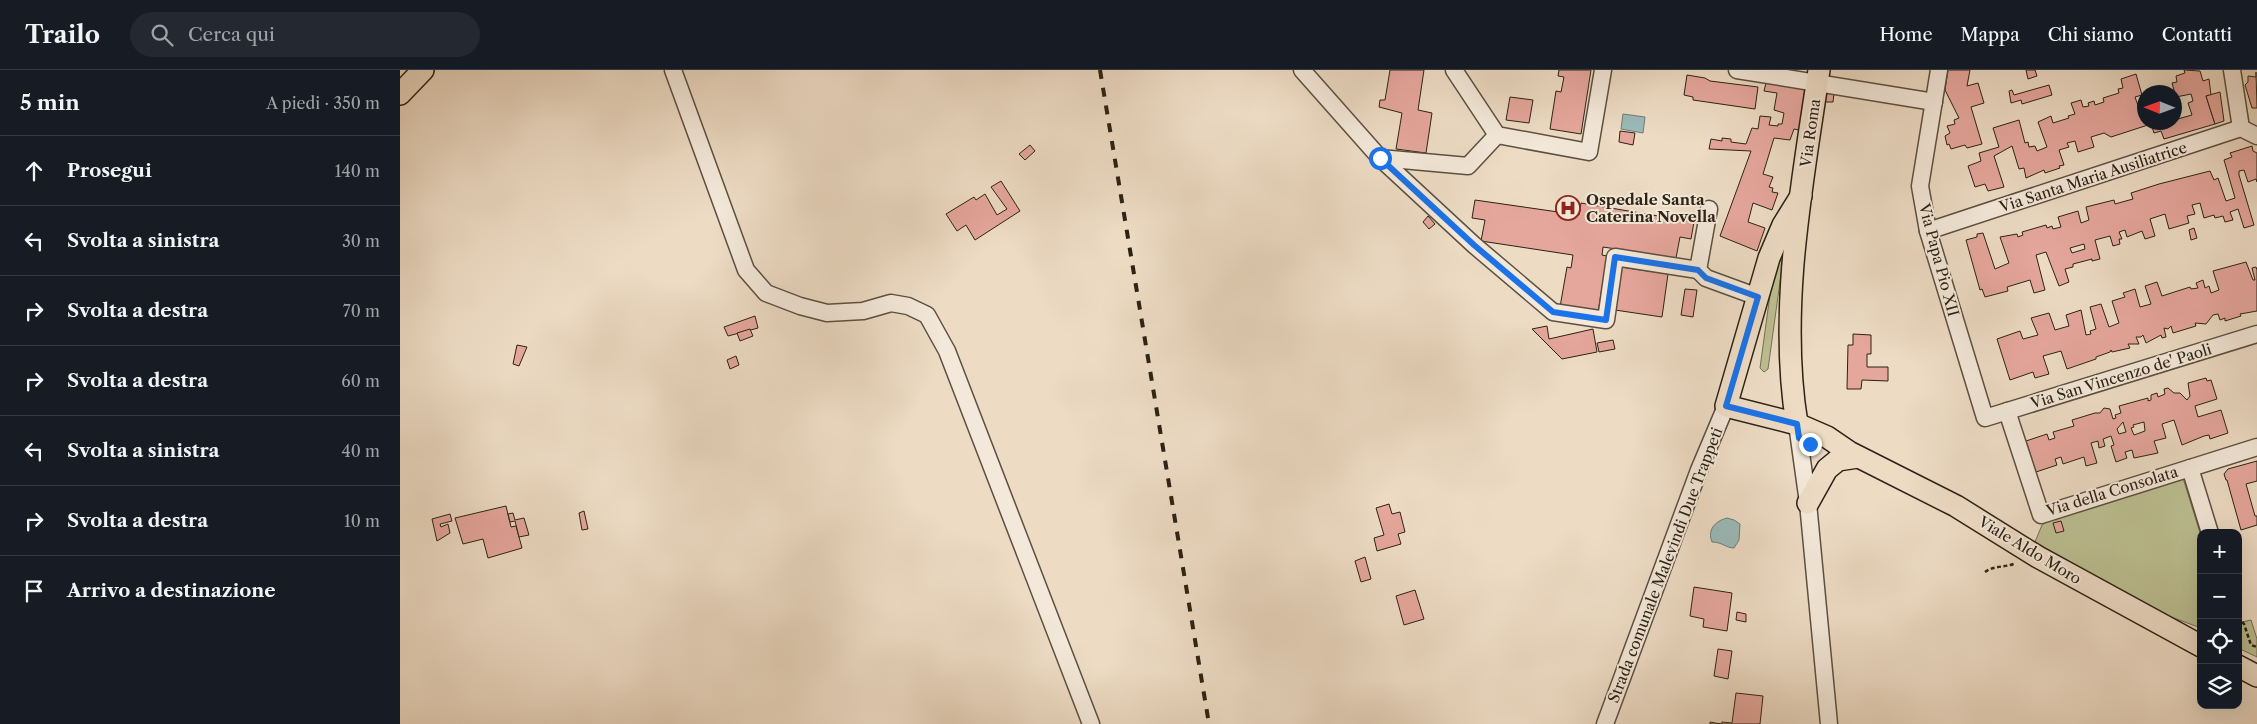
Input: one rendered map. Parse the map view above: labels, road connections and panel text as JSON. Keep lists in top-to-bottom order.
{
  "streets": {
    "main road": ["Via Roma", "Viale Aldo Moro"],
    "street": [
      "Via Santa Maria Ausiliatrice",
      "Via Papa Pio XII",
      "Via San Vincenzo de' Paoli",
      "Via della Consolata",
      "Strada comunale Malevindi Due Trappeti"
    ]
  },
  "crossings": [
    ["Via Roma", "Viale Aldo Moro"],
    ["Via Santa Maria Ausiliatrice", "Via Papa Pio XII"],
    ["Via Papa Pio XII", "Via San Vincenzo de' Paoli"],
    ["Via San Vincenzo de' Paoli", "Via della Consolata"],
    ["Viale Aldo Moro", "Strada comunale Malevindi Due Trappeti"]
  ],
  "places": {
    "hospital": ["Ospedale Santa Caterina Novella"]
  },
  "north": "left",
  "page": {
    "header": "Trailo",
    "search": "Cerca qui",
    "nav": [
      "Home",
      "Mappa",
      "Chi siamo",
      "Contatti"
    ],
    "heading": ["5 min", "A piedi · 350 m"],
    "list": [
      ["Prosegui", "140 m"],
      ["Svolta a sinistra", "30 m"],
      ["Svolta a destra", "70 m"],
      ["Svolta a destra", "60 m"],
      ["Svolta a sinistra", "40 m"],
      ["Svolta a destra", "10 m"],
      "Arrivo a destinazione"
    ],
    "map_buttons": ["+", "−"]
  }
}
